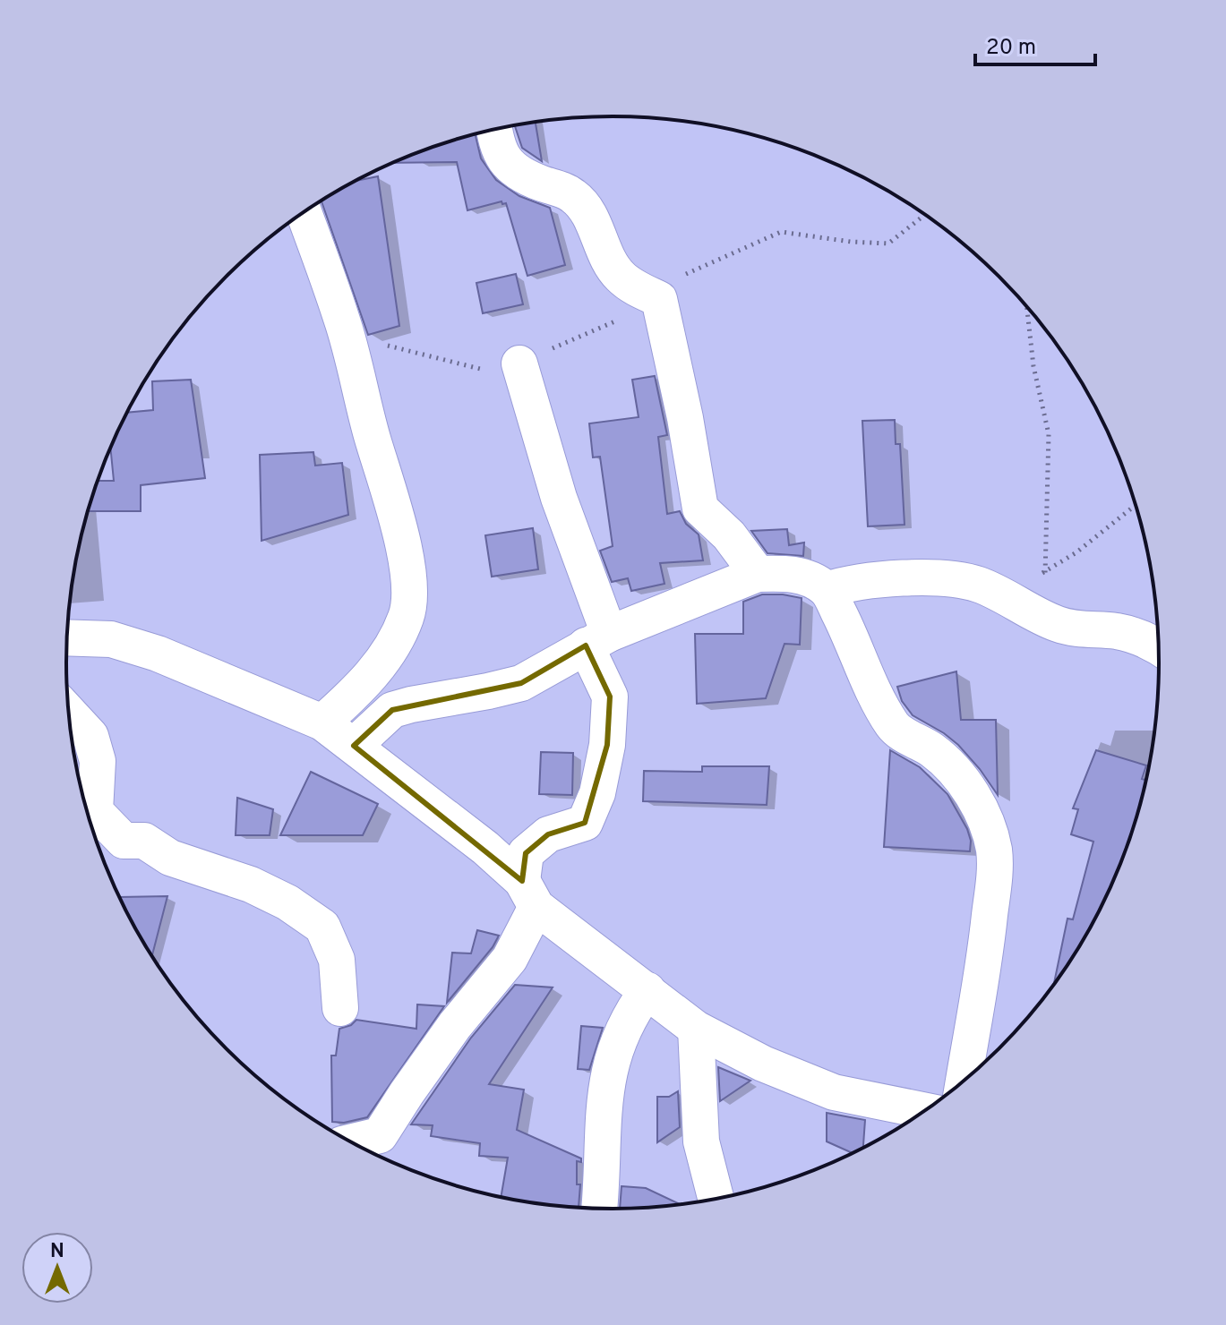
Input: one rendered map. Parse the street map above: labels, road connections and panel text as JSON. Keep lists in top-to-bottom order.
{
  "scale_bar": "20 m",
  "north": "top"
}
